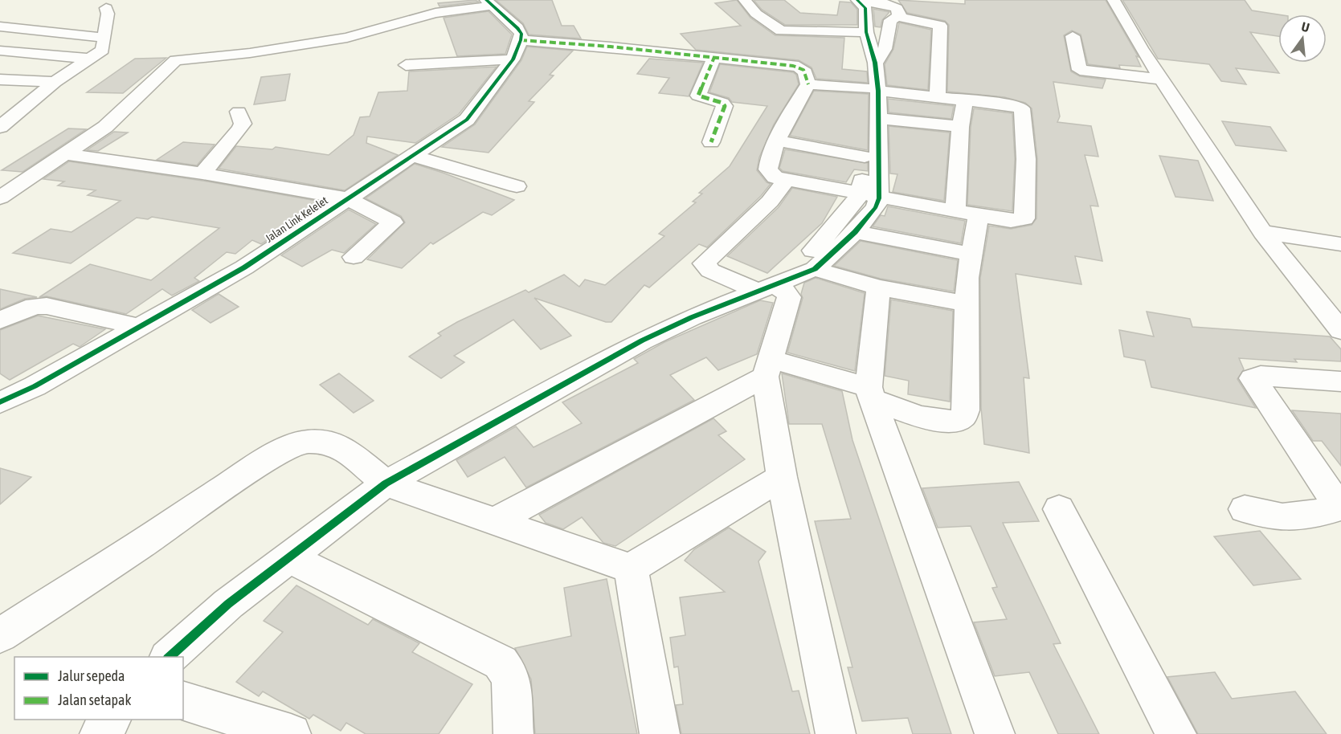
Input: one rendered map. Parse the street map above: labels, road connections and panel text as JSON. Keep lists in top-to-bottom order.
{
  "streets": {
    "street": ["Jalan Link Kelelet"]
  },
  "legend": ["Jalur sepeda", "Jalan setapak"],
  "north": "top"
}
